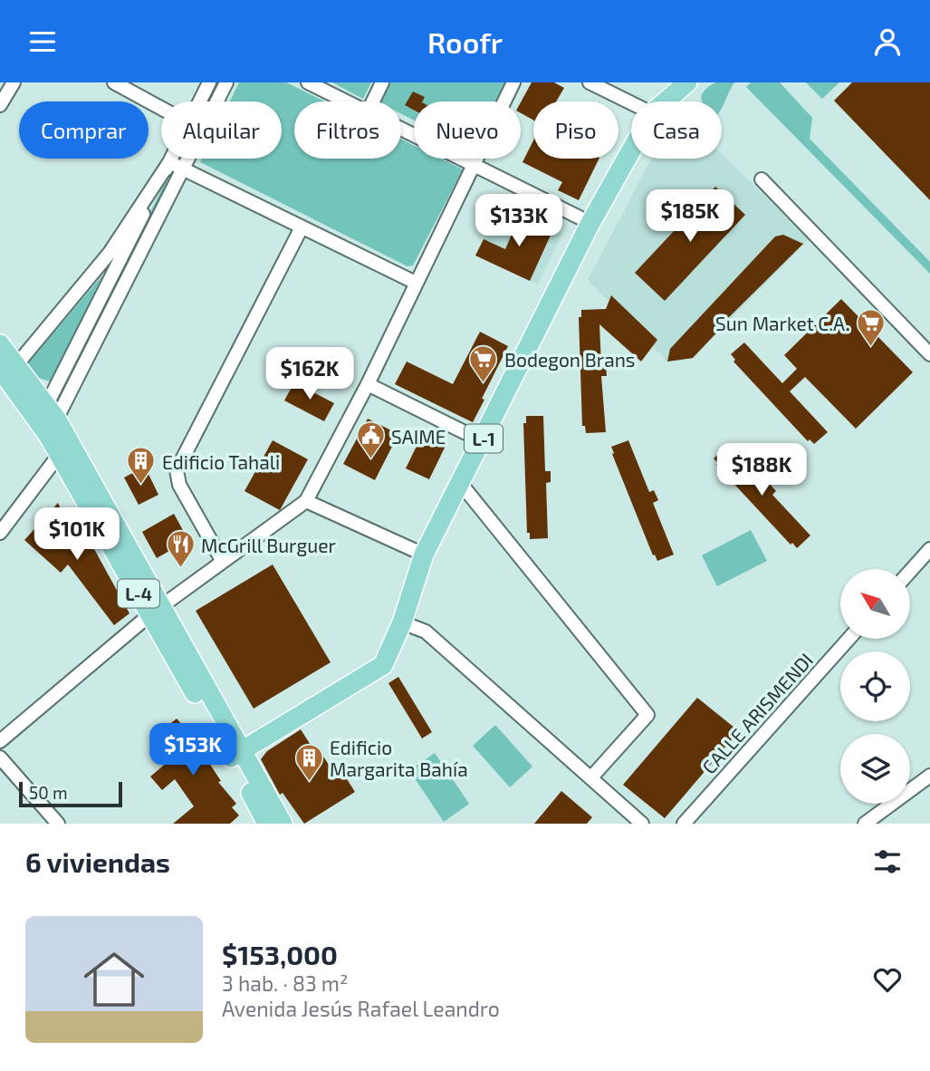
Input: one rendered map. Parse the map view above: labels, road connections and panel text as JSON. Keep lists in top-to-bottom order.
{
  "streets": {
    "main road": ["L-1", "L-4"],
    "street": ["CALLE ARISMENDI"]
  },
  "crossings": [
    ["L-1", "L-4"]
  ],
  "places": {
    "supermarket": ["Sun Market C.A.", "Bodegon Brans"],
    "public building": ["SAIME"],
    "building": ["Edificio Tahali", "Edificio Margarita Bahía"],
    "restaurant": ["McGrill Burguer"]
  },
  "scale_bar": "50 m",
  "north": "top left",
  "page": {
    "header": "Roofr",
    "chip": [
      "Comprar",
      "Alquilar",
      "Filtros",
      "Nuevo",
      "Piso",
      "Casa"
    ],
    "price": [
      "$185K",
      "$133K",
      "$162K",
      "$188K",
      "$101K",
      "$153K"
    ],
    "scale": "50 m",
    "heading": "6 viviendas",
    "list": [
      {
        "name": "$153,000",
        "note": "3 hab. · 83 m² · Avenida Jesús Rafael Leandro"
      }
    ]
  }
}
